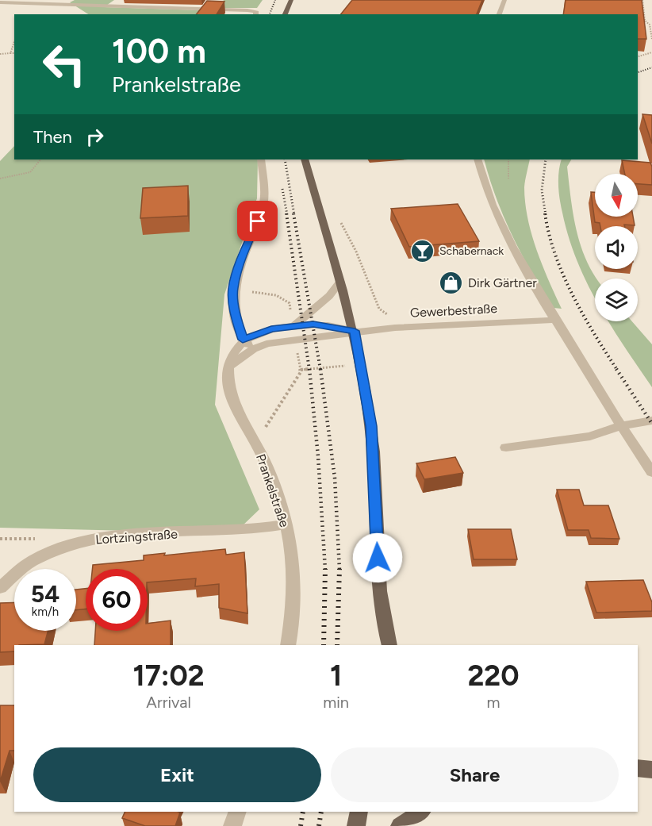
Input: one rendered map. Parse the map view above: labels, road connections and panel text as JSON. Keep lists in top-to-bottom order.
{
  "streets": {
    "street": ["Gewerbestraße", "Prankelstraße", "Lortzingstraße"]
  },
  "crossings": [
    ["Prankelstraße", "Lortzingstraße"]
  ],
  "places": {
    "bar": ["Schabernack"],
    "shop": ["Dirk Gärtner"]
  },
  "north": "bottom",
  "page": {
    "turn": ["100 m", "Prankelstraße"],
    "then": "Then",
    "speed": "54 km/h",
    "limit": "60",
    "eta": [
      "17:02",
      "Arrival",
      "1",
      "min",
      "220",
      "m"
    ],
    "buttons": ["Exit", "Share"]
  }
}
